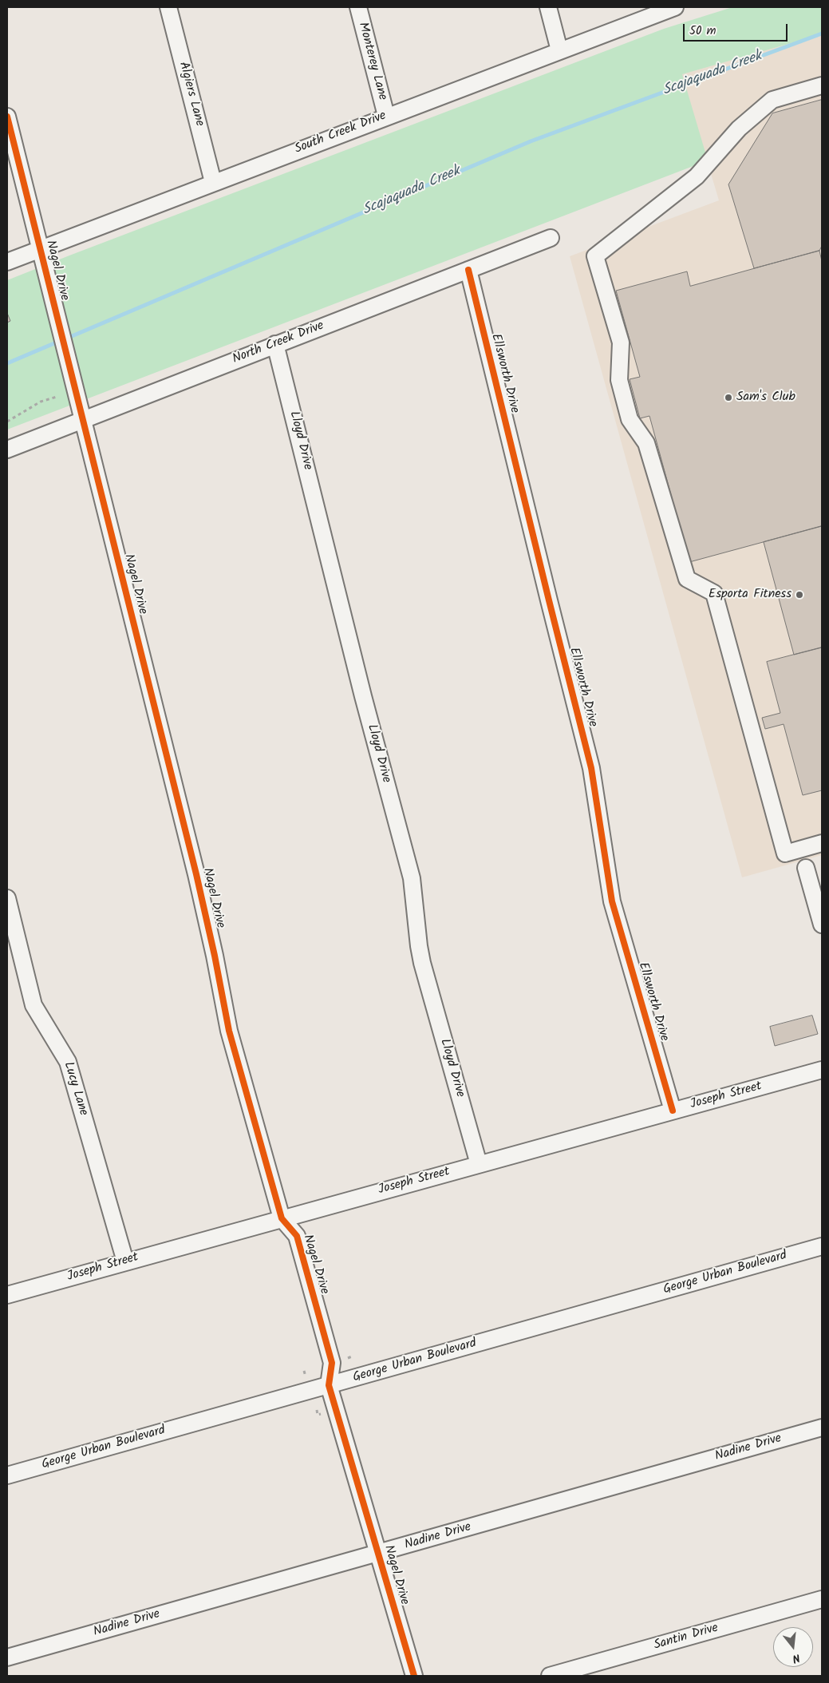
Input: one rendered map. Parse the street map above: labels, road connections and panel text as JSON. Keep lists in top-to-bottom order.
{
  "streets": {
    "street": [
      "Monterey Lane",
      "Algiers Lane",
      "South Creek Drive",
      "Nagel Drive",
      "North Creek Drive",
      "Ellsworth Drive",
      "Lloyd Drive",
      "Lucy Lane",
      "Joseph Street",
      "George Urban Boulevard",
      "Nadine Drive",
      "Santin Drive"
    ]
  },
  "crossings": [
    ["Monterey Lane", "South Creek Drive"],
    ["Algiers Lane", "South Creek Drive"],
    ["South Creek Drive", "Nagel Drive"],
    ["Nagel Drive", "North Creek Drive"],
    ["Nagel Drive", "Joseph Street"],
    ["Nagel Drive", "George Urban Boulevard"],
    ["Nagel Drive", "Nadine Drive"],
    ["North Creek Drive", "Ellsworth Drive"],
    ["North Creek Drive", "Lloyd Drive"],
    ["Ellsworth Drive", "Joseph Street"],
    ["Lloyd Drive", "Joseph Street"],
    ["Lucy Lane", "Joseph Street"]
  ],
  "water": ["Scajaquada Creek"],
  "places": ["Sam's Club", "Esporta Fitness"],
  "scale_bar": "50 m",
  "north": "bottom"
}
